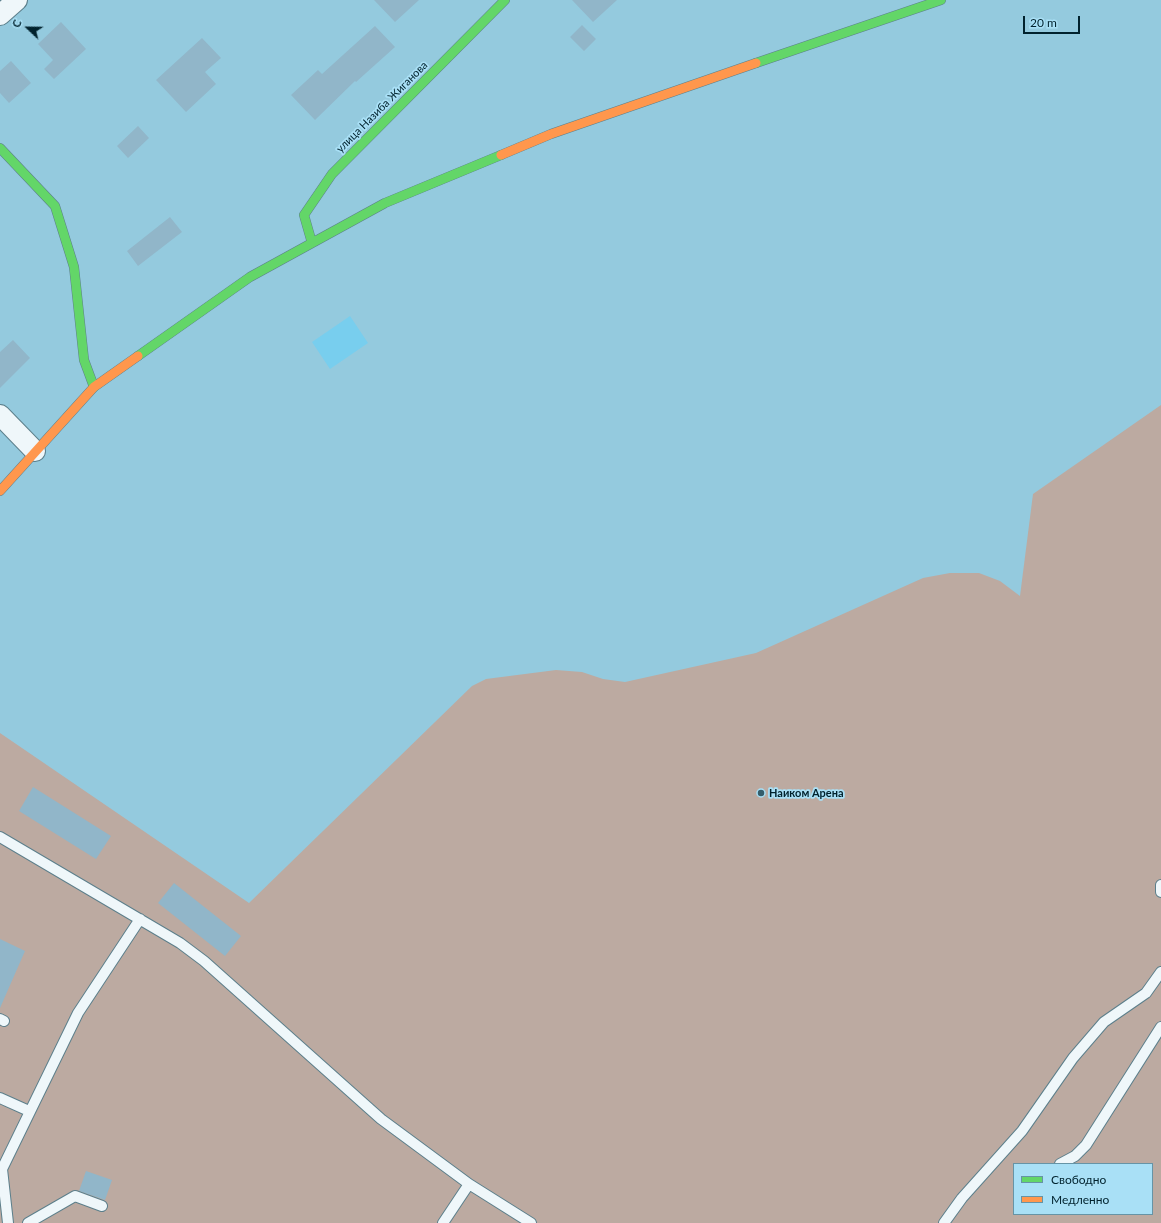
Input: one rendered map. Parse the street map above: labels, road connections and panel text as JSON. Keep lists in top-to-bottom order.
{
  "streets": {
    "street": ["улица Назиба Жиганова"]
  },
  "places": ["Наиком Арена"],
  "legend": ["Свободно", "Медленно"],
  "scale_bar": "20 m",
  "north": "left"
}
